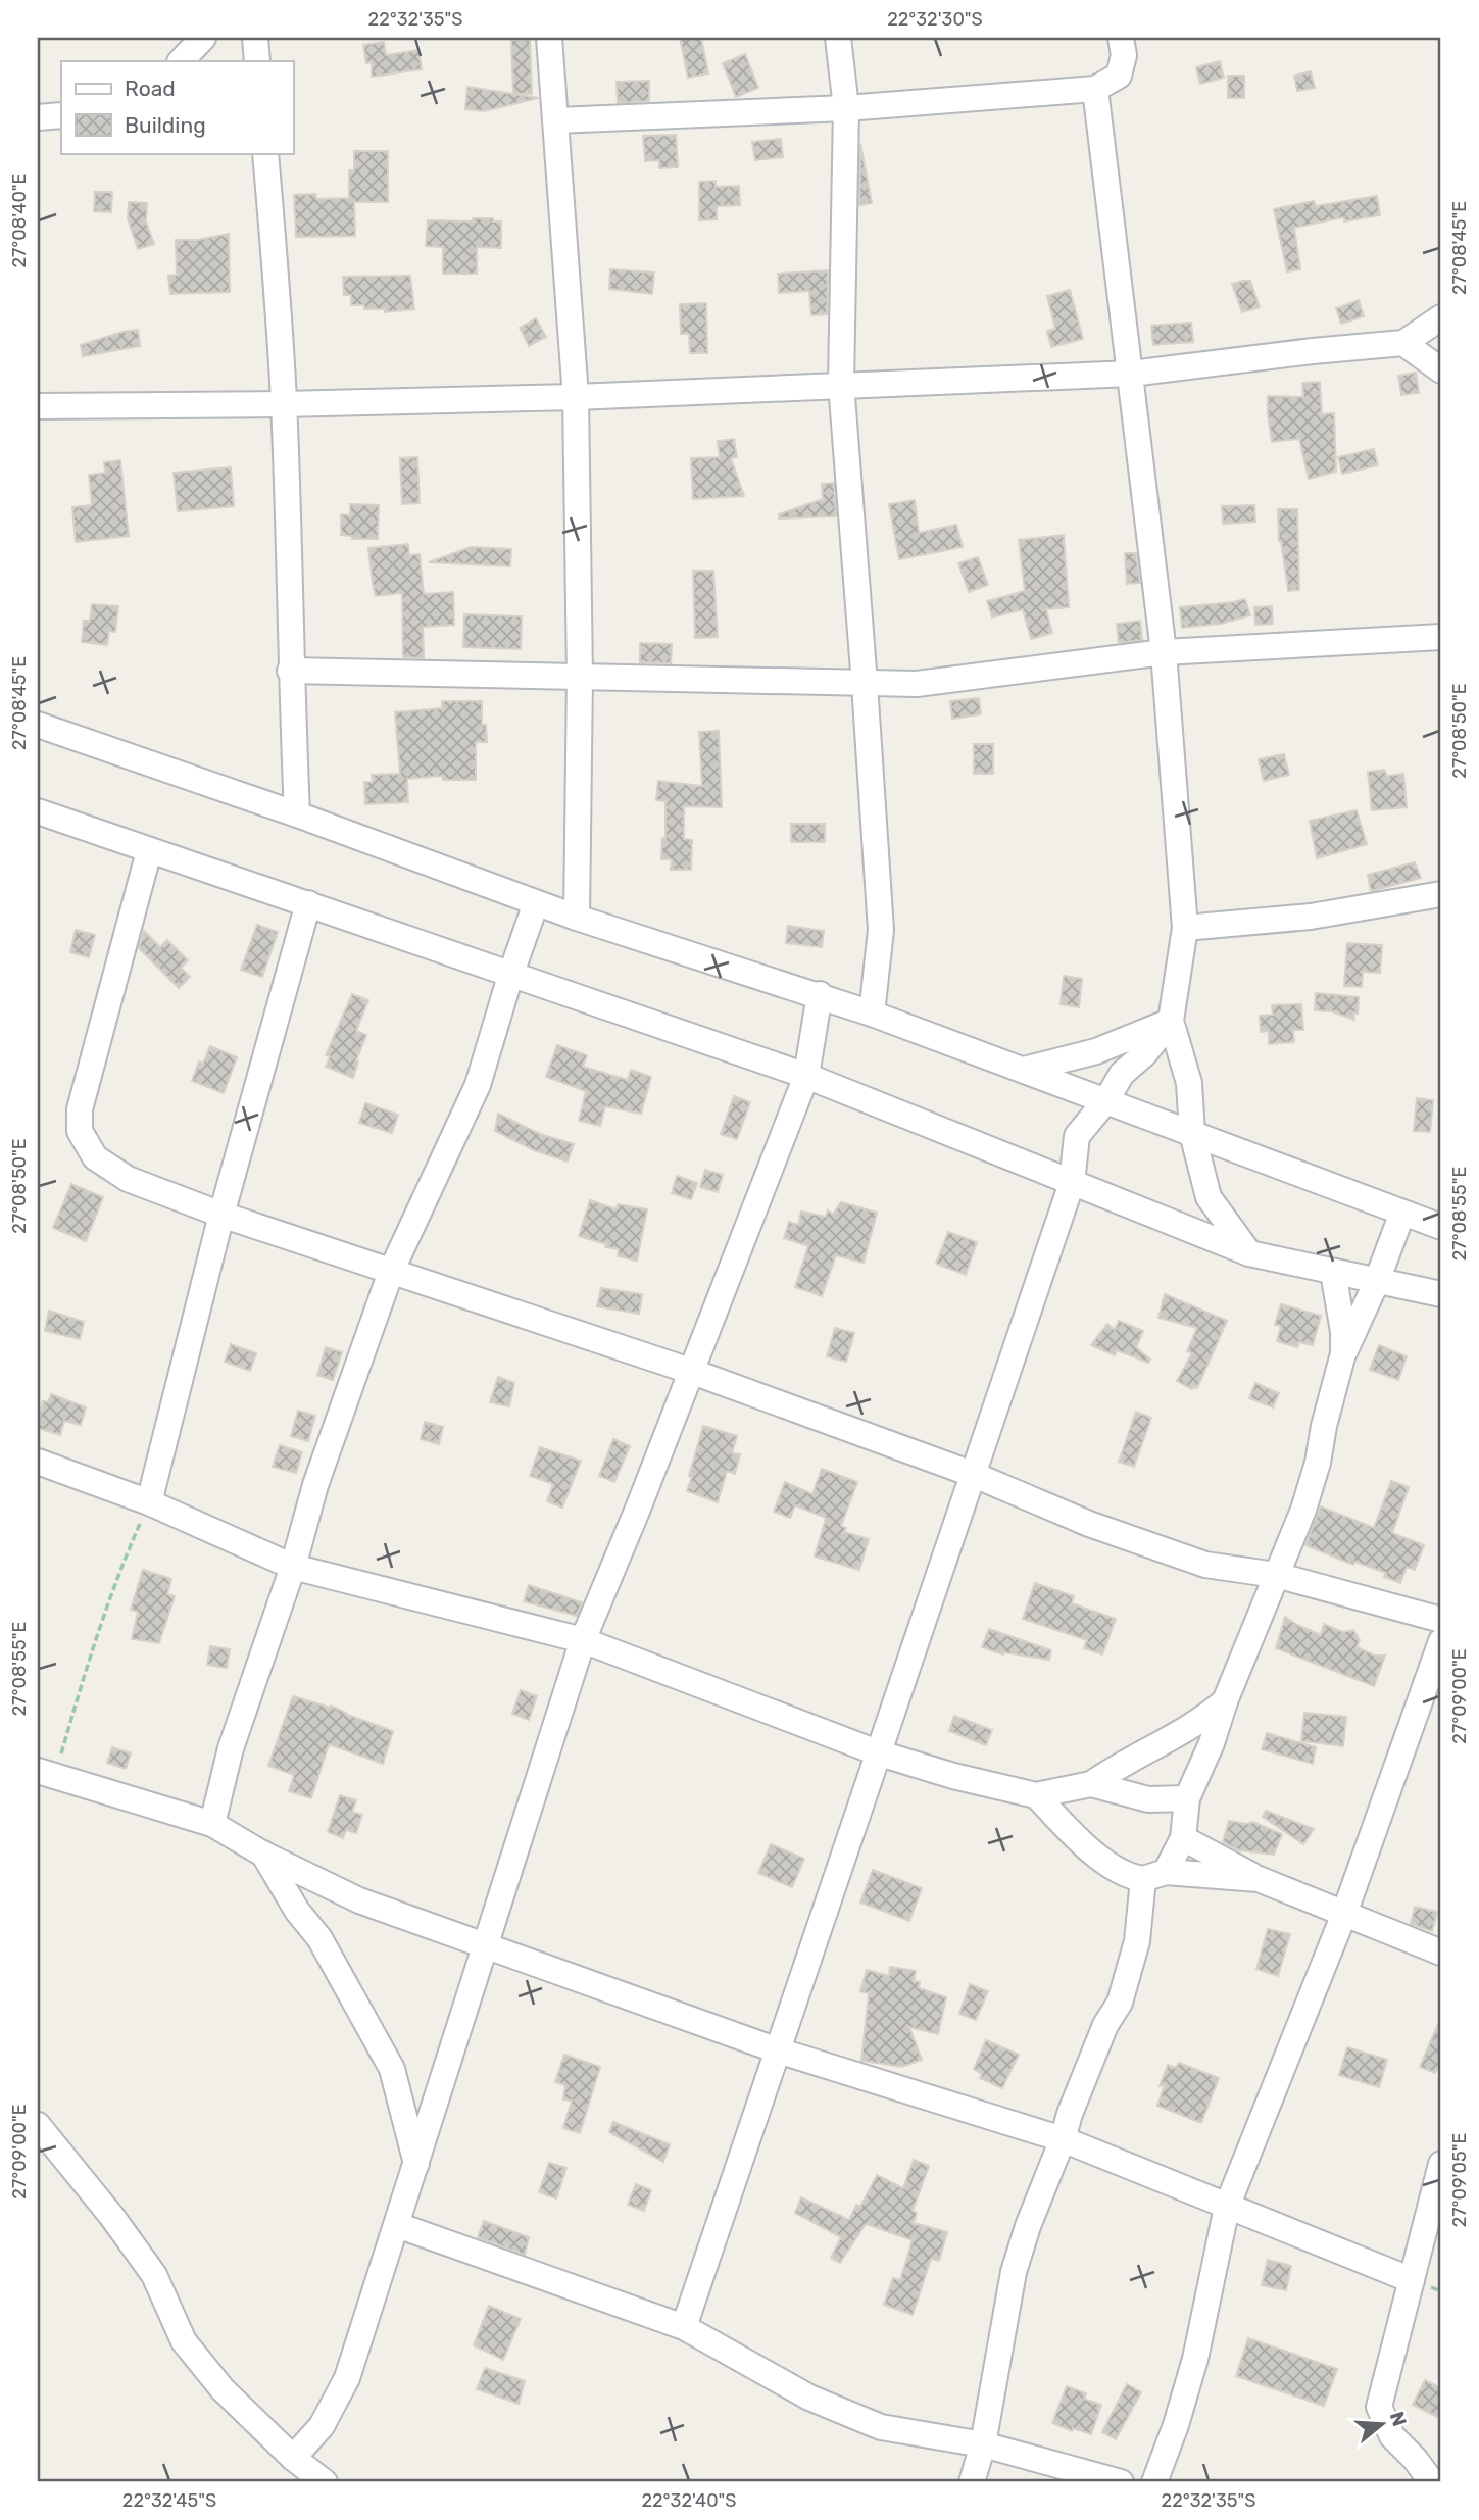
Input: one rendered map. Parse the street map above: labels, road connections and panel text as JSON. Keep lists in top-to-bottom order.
{
  "legend": ["Road", "Building"],
  "north": "right",
  "coordinates": [
    "22°32'35\"S",
    "22°32'30\"S",
    "27°08'40\"E",
    "27°08'45\"E",
    "27°08'50\"E",
    "27°08'55\"E",
    "27°09'00\"E",
    "27°09'05\"E",
    "22°32'45\"S",
    "22°32'40\"S"
  ]
}
